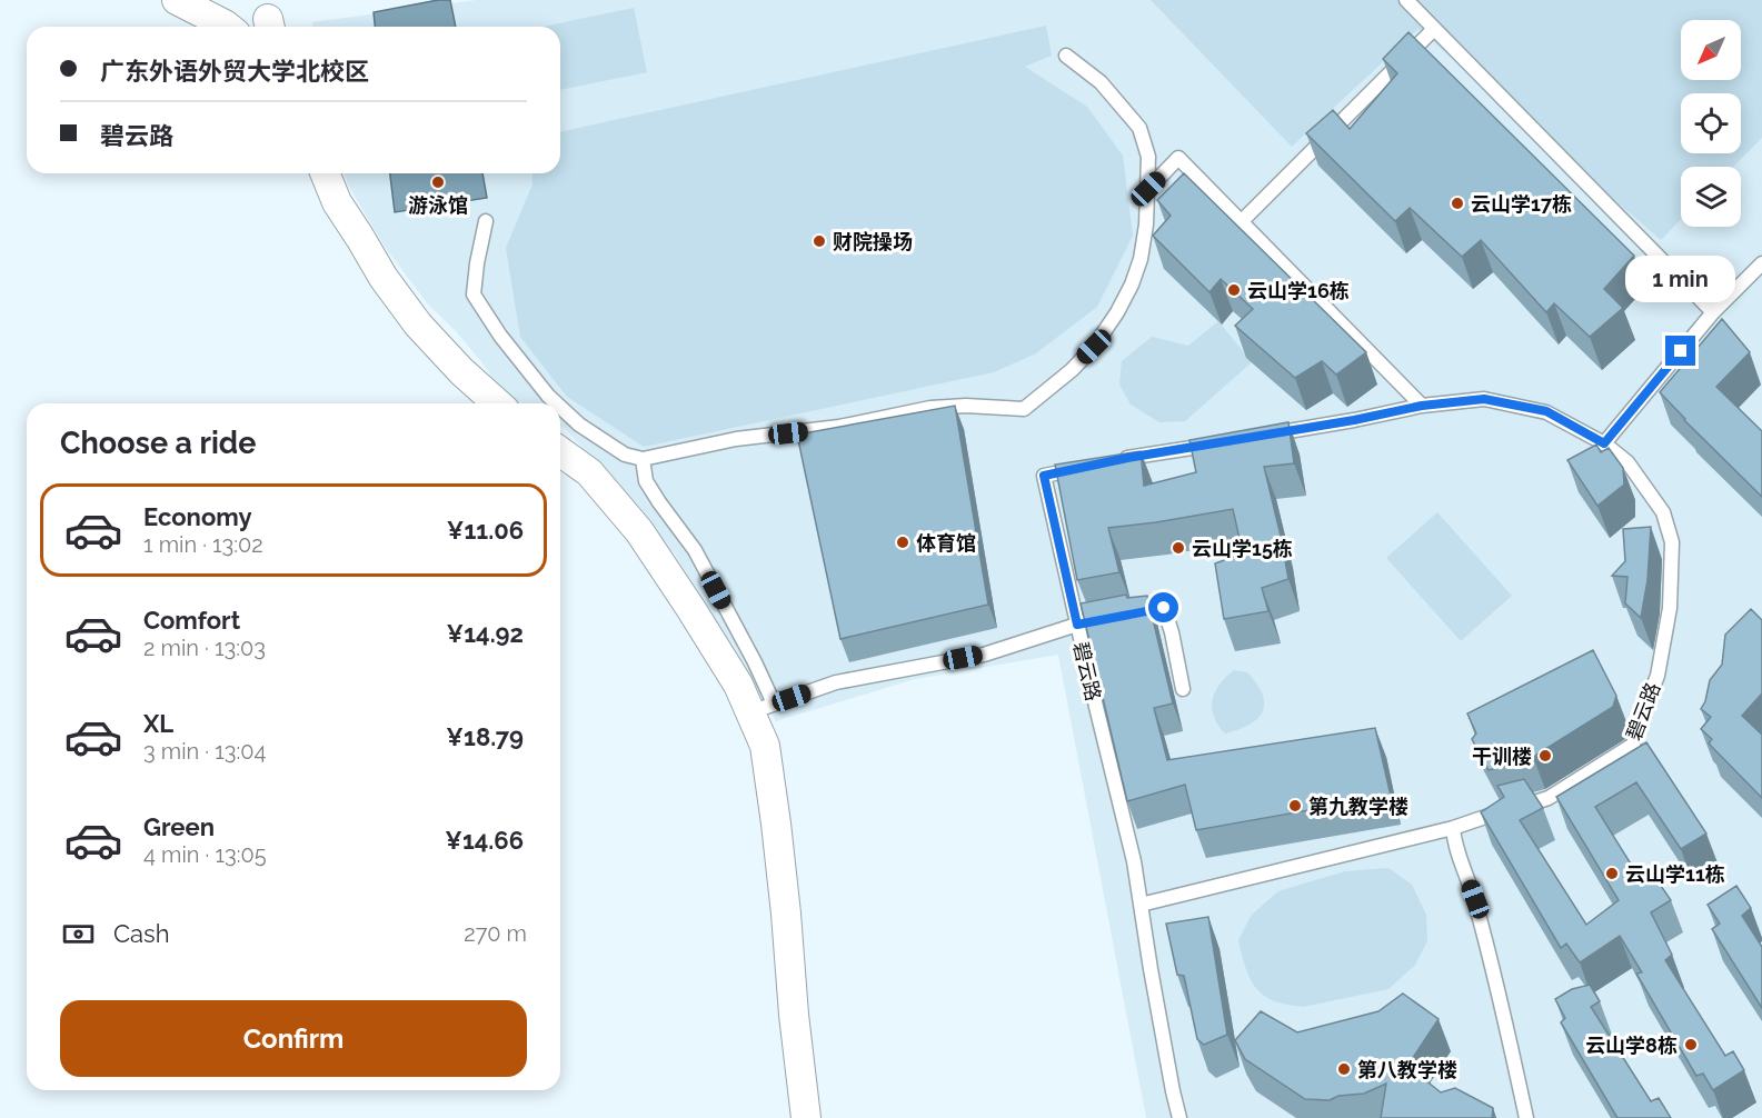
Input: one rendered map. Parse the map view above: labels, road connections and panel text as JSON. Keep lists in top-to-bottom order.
{
  "streets": {
    "lane": ["碧云路"]
  },
  "places": [
    "游泳馆",
    "云山学17栋",
    "财院操场",
    "云山学16栋",
    "体育馆",
    "云山学15栋",
    "干训楼",
    "第九教学楼",
    "云山学11栋",
    "云山学8栋",
    "第八教学楼"
  ],
  "north": "bottom left",
  "page": {
    "banner": ["广东外语外贸大学北校区", "碧云路"],
    "bubble": "1 min",
    "heading": "Choose a ride",
    "list": [
      {
        "name": "Economy",
        "note": "1 min · 13:02",
        "value": "¥11.06"
      },
      {
        "name": "Comfort",
        "note": "2 min · 13:03",
        "value": "¥14.92"
      },
      {
        "name": "XL",
        "note": "3 min · 13:04",
        "value": "¥18.79"
      },
      {
        "name": "Green",
        "note": "4 min · 13:05",
        "value": "¥14.66"
      }
    ],
    "pay": ["Cash", "270 m"],
    "buttons": "Confirm"
  }
}
